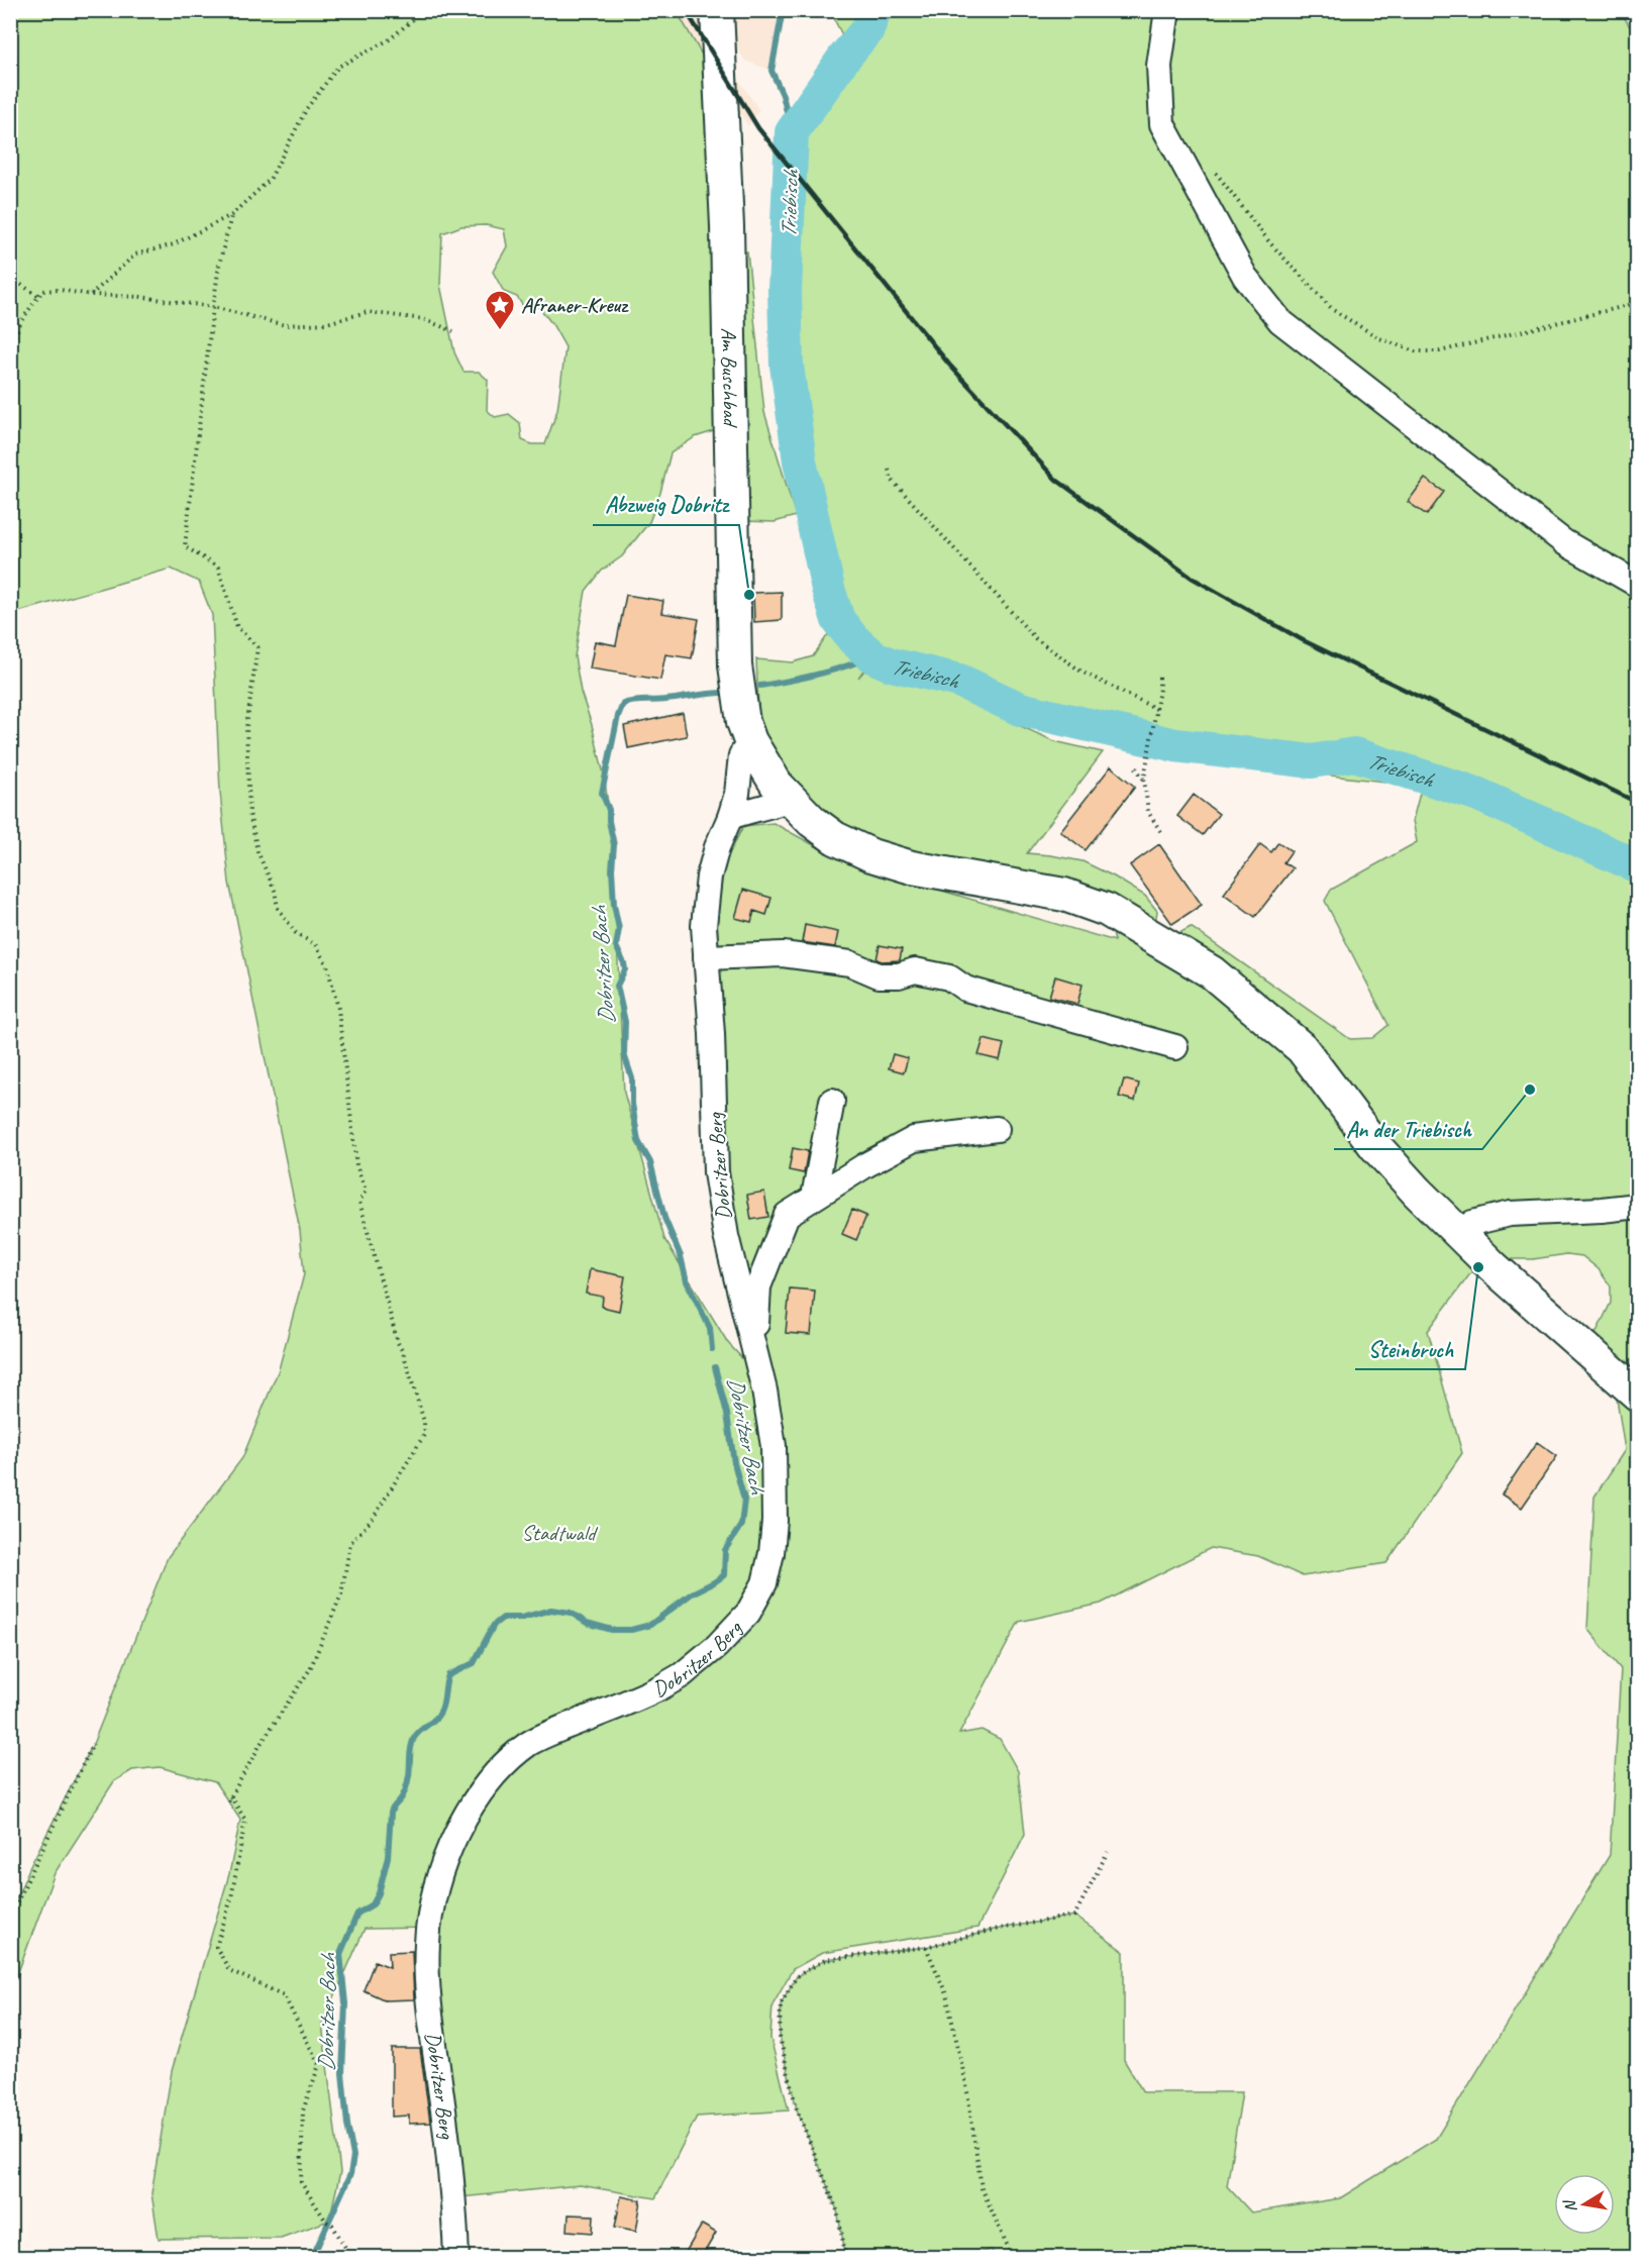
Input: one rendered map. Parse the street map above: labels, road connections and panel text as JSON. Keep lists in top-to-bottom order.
{
  "streets": {
    "main road": ["Am Buschbad"],
    "street": ["Dobritzer Berg"]
  },
  "crossings": [
    ["Am Buschbad", "Dobritzer Berg"]
  ],
  "water": ["Triebisch", "Dobritzer Bach"],
  "parks": ["Stadtwald"],
  "places": {
    "place": ["Afraner-Kreuz"],
    "other": ["Abzweig Dobritz", "An der Triebisch", "Steinbruch"]
  },
  "north": "left"
}
